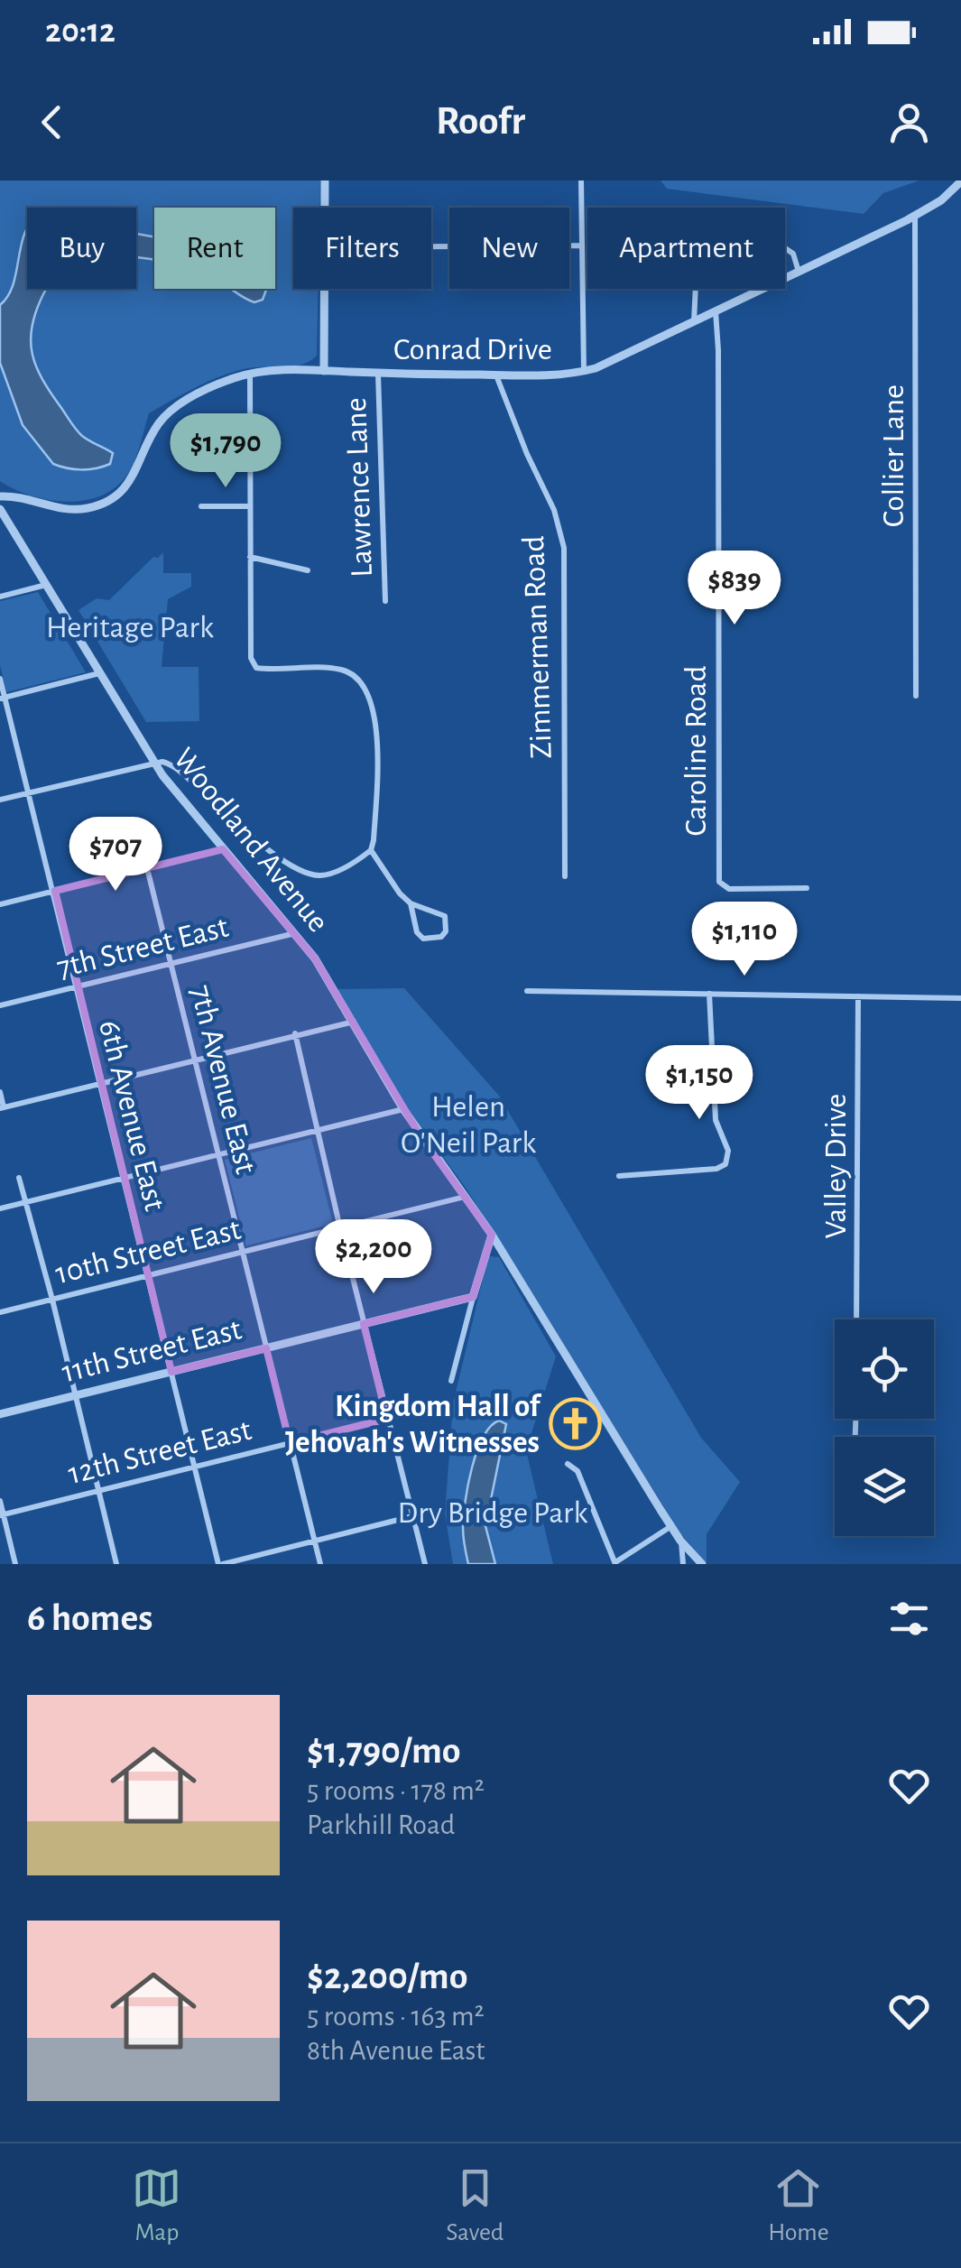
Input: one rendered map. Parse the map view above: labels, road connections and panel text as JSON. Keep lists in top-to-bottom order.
{
  "streets": {
    "street": [
      "Conrad Drive",
      "Collier Lane",
      "Lawrence Lane",
      "Zimmerman Road",
      "Caroline Road",
      "Woodland Avenue",
      "7th Street East",
      "7th Avenue East",
      "6th Avenue East",
      "Valley Drive",
      "10th Street East",
      "11th Street East",
      "12th Street East"
    ]
  },
  "crossings": [
    ["Conrad Drive", "Collier Lane"],
    ["Conrad Drive", "Lawrence Lane"],
    ["Conrad Drive", "Zimmerman Road"],
    ["Conrad Drive", "Caroline Road"],
    ["Woodland Avenue", "7th Street East"],
    ["Woodland Avenue", "10th Street East"],
    ["7th Street East", "7th Avenue East"],
    ["7th Street East", "6th Avenue East"],
    ["7th Avenue East", "10th Street East"],
    ["7th Avenue East", "11th Street East"],
    ["7th Avenue East", "12th Street East"],
    ["6th Avenue East", "10th Street East"],
    ["6th Avenue East", "11th Street East"],
    ["6th Avenue East", "12th Street East"]
  ],
  "parks": ["Heritage Park", "Helen O'Neil Park", "Dry Bridge Park"],
  "places": {
    "church": ["Kingdom Hall of Jehovah's Witnesses"]
  },
  "page": {
    "status": "20:12",
    "header": "Roofr",
    "chip": [
      "Buy",
      "Rent",
      "Filters",
      "New",
      "Apartment"
    ],
    "price": [
      "$1,790",
      "$839",
      "$707",
      "$1,110",
      "$1,150",
      "$2,200"
    ],
    "heading": "6 homes",
    "list": [
      {
        "name": "$1,790/mo",
        "note": "5 rooms · 178 m² · Parkhill Road"
      },
      {
        "name": "$2,200/mo",
        "note": "5 rooms · 163 m² · 8th Avenue East"
      }
    ],
    "tabs": ["Map", "Saved", "Home"]
  }
}
